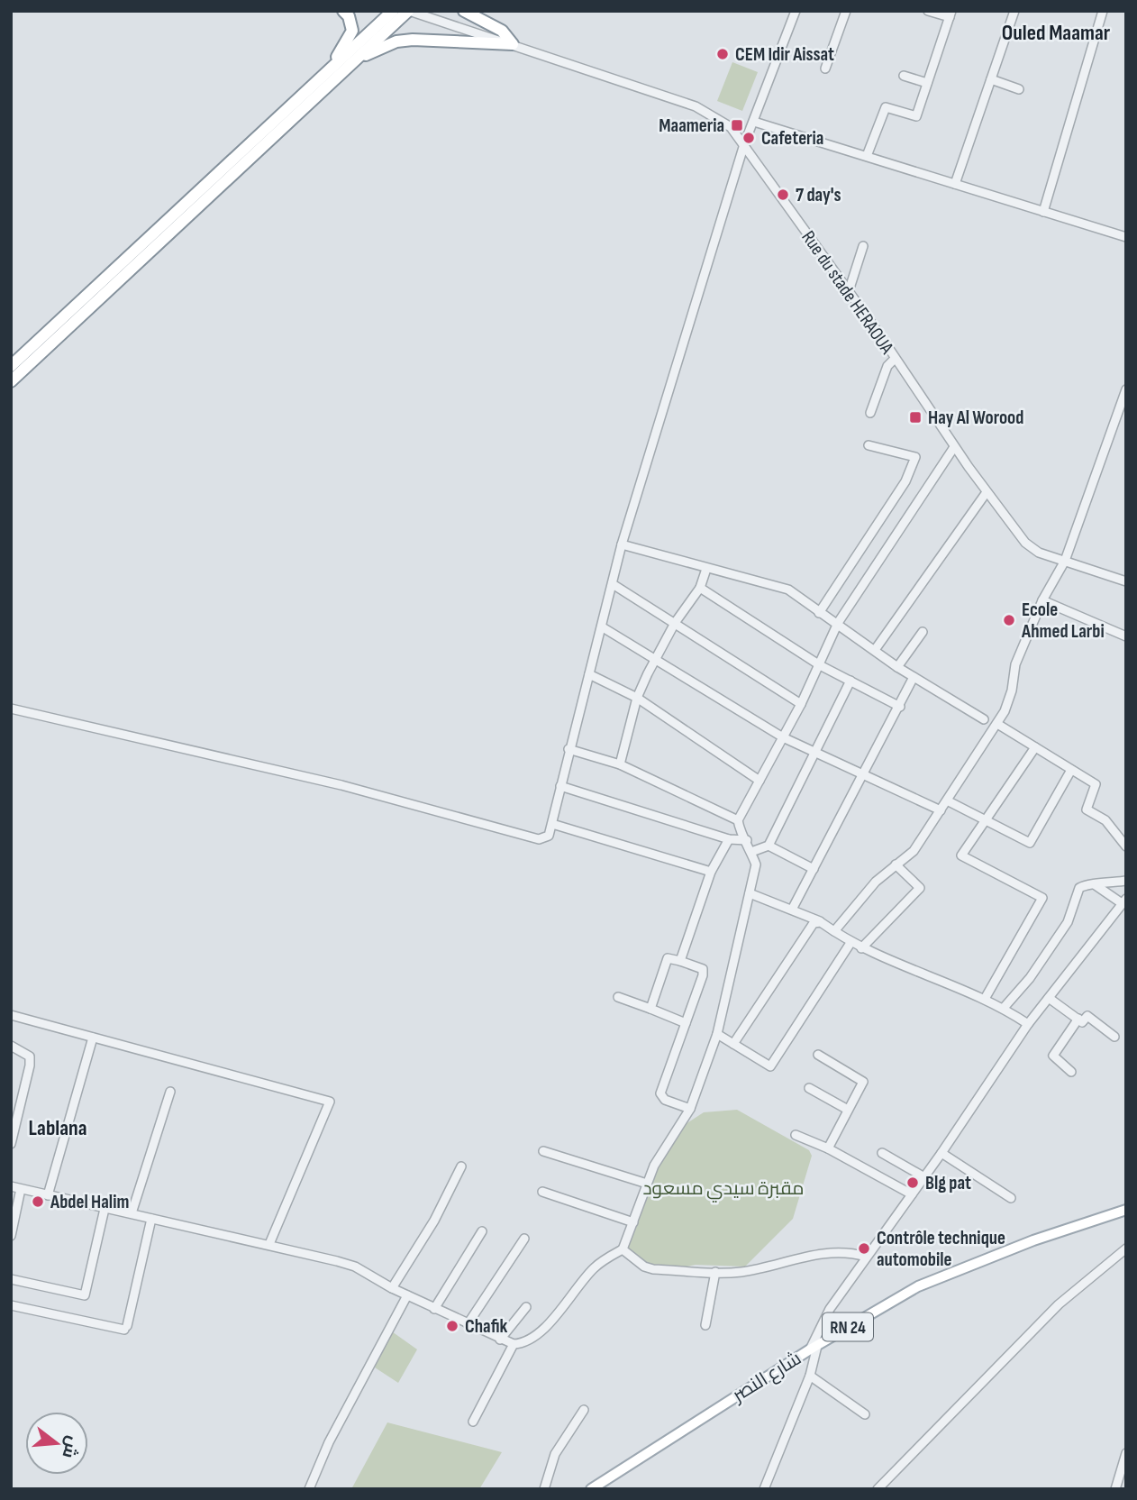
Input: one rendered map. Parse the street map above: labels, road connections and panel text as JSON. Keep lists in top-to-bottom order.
{
  "streets": {
    "main road": ["RN 24", "شارع النصر"],
    "street": ["Rue du stade HERAOUA"]
  },
  "districts": ["Ouled Maamar", "Lablana"],
  "parks": ["مقبرة سيدي مسعود"],
  "places": {
    "other": [
      "CEM Idir Aissat",
      "Cafeteria",
      "7 day's",
      "Ecole Ahmed Larbi",
      "Blg pat",
      "Abdel Halim",
      "Contrôle technique automobile",
      "Chafik"
    ],
    "transit": ["Maameria", "Hay Al Worood"]
  },
  "north": "right"
}
